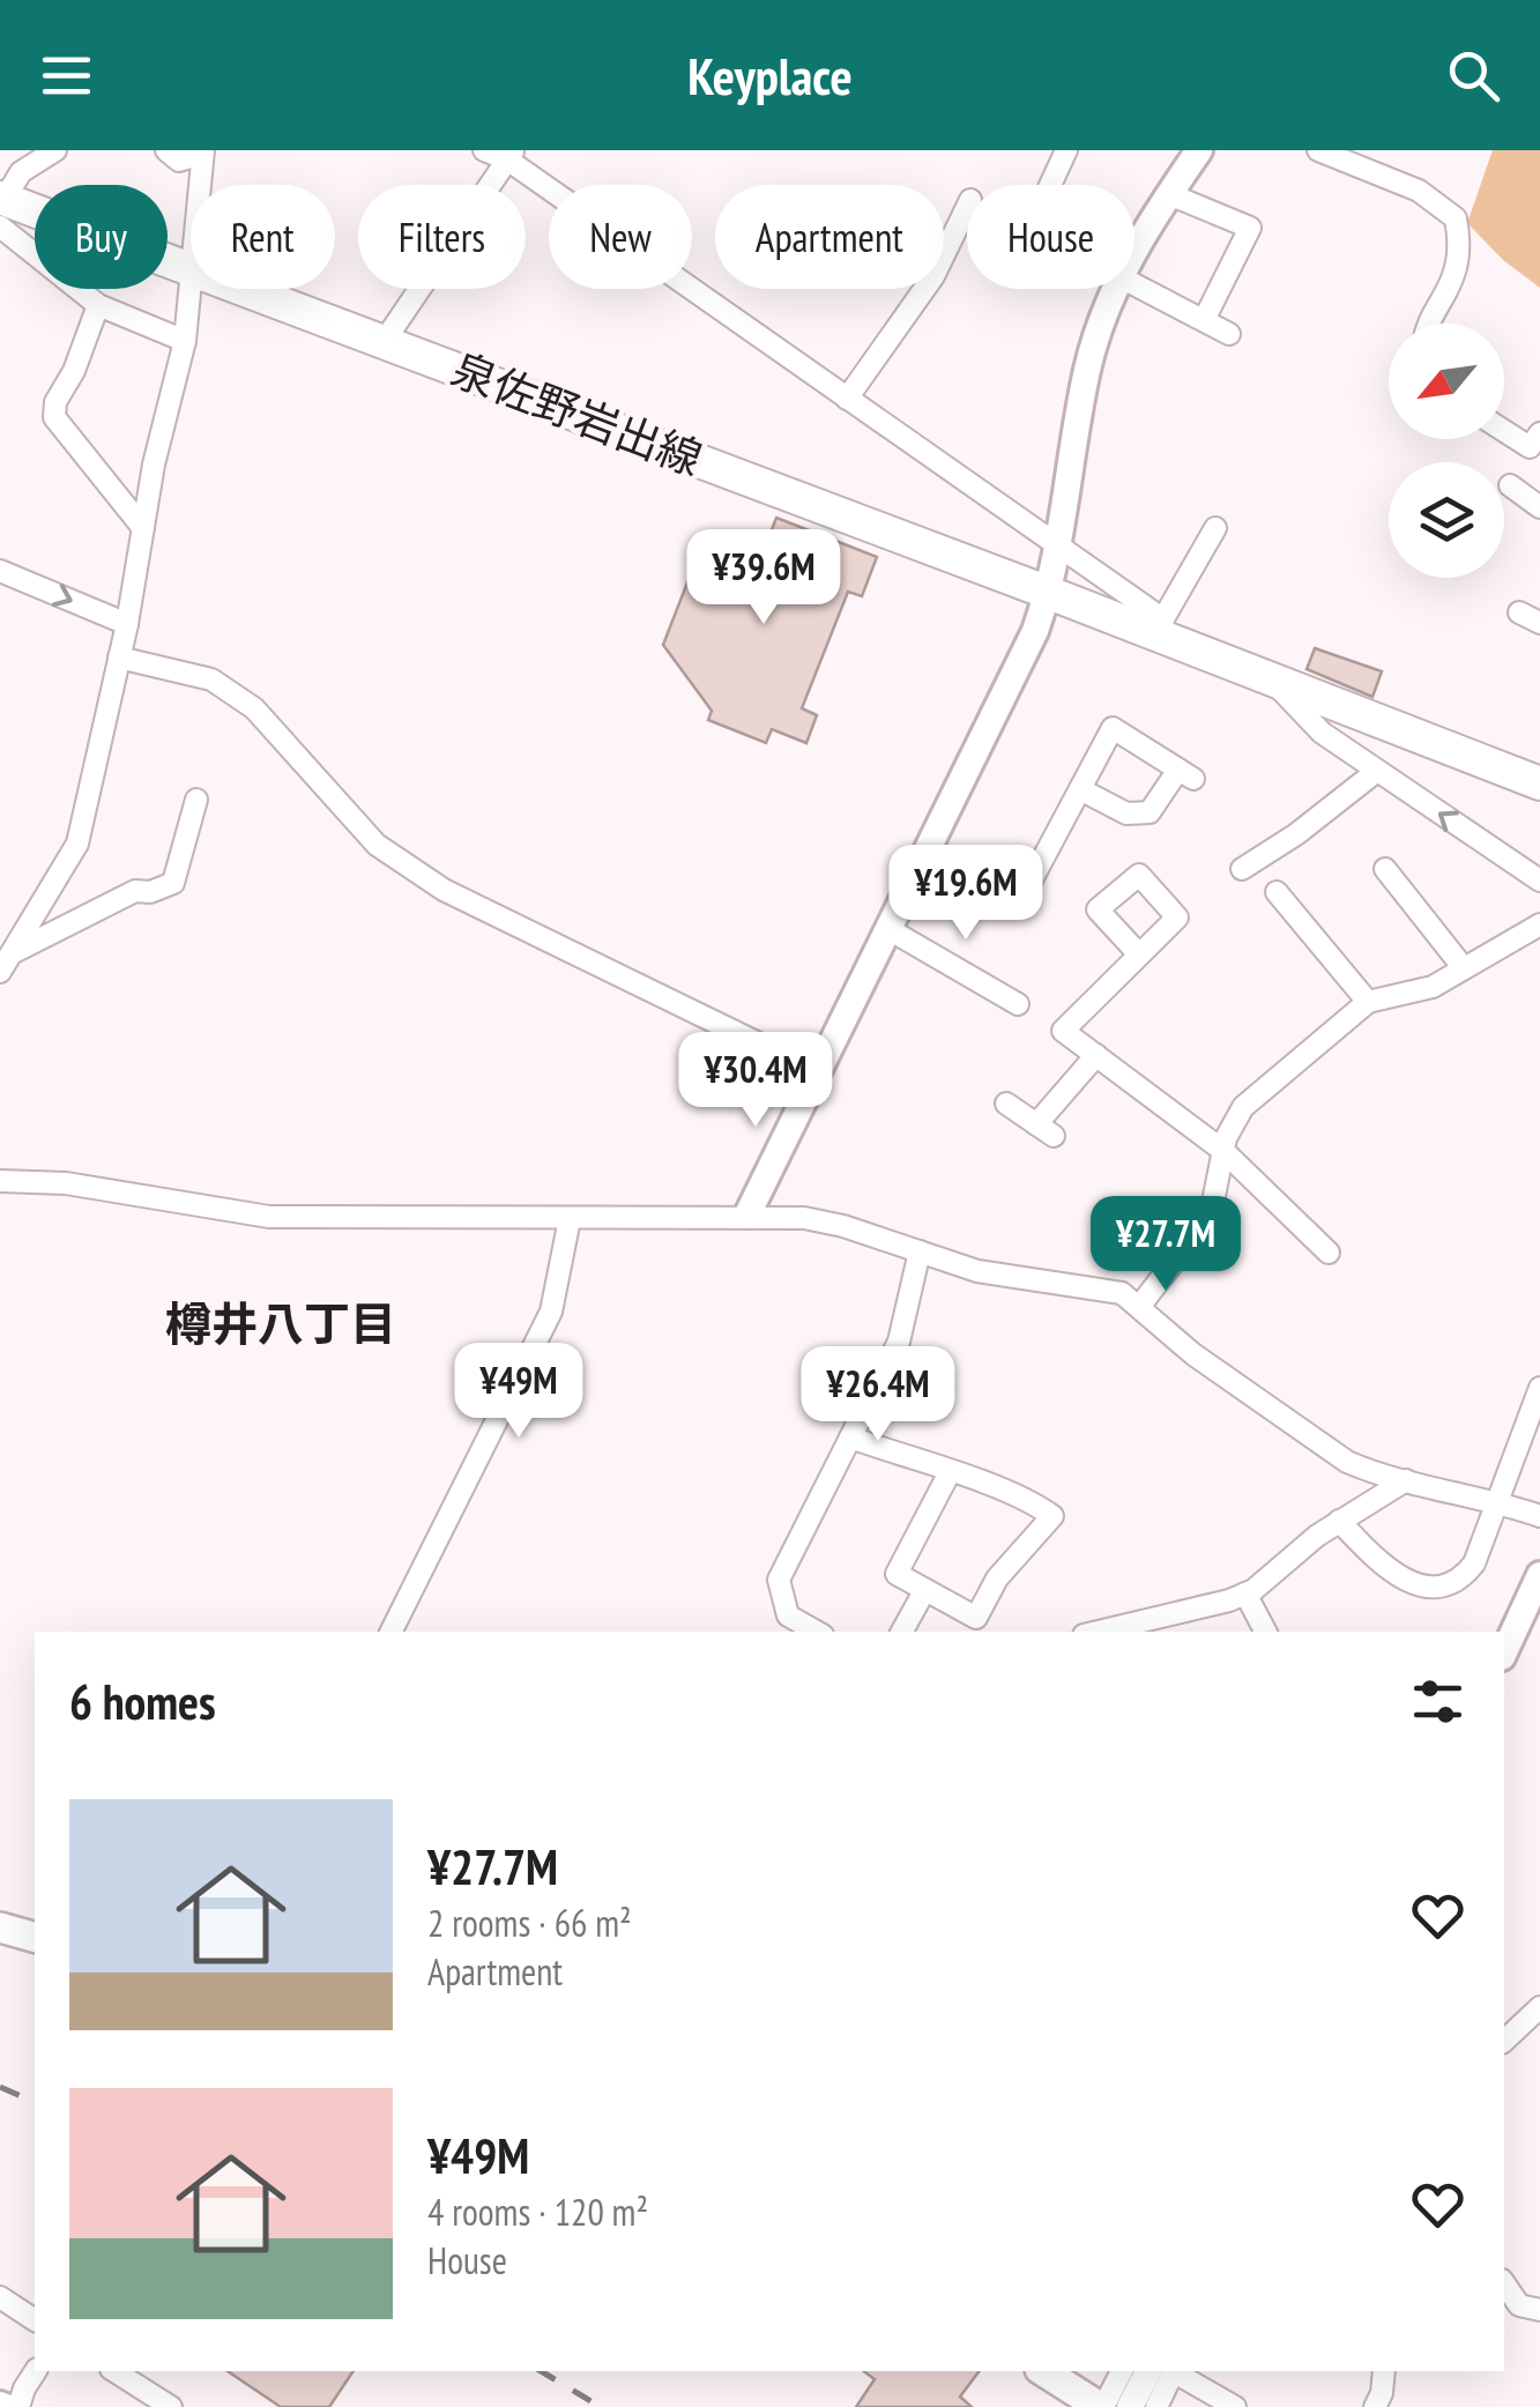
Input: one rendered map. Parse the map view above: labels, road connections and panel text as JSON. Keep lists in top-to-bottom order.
{
  "streets": {
    "main road": ["泉佐野岩出線"]
  },
  "districts": ["樽井八丁目"],
  "north": "bottom left",
  "page": {
    "header": "Keyplace",
    "chip": [
      "Buy",
      "Rent",
      "Filters",
      "New",
      "Apartment",
      "House"
    ],
    "price": [
      "¥39.6M",
      "¥19.6M",
      "¥30.4M",
      "¥27.7M",
      "¥49M",
      "¥26.4M"
    ],
    "heading": "6 homes",
    "list": [
      {
        "name": "¥27.7M",
        "note": "2 rooms · 66 m² · Apartment"
      },
      {
        "name": "¥49M",
        "note": "4 rooms · 120 m² · House"
      }
    ]
  }
}
